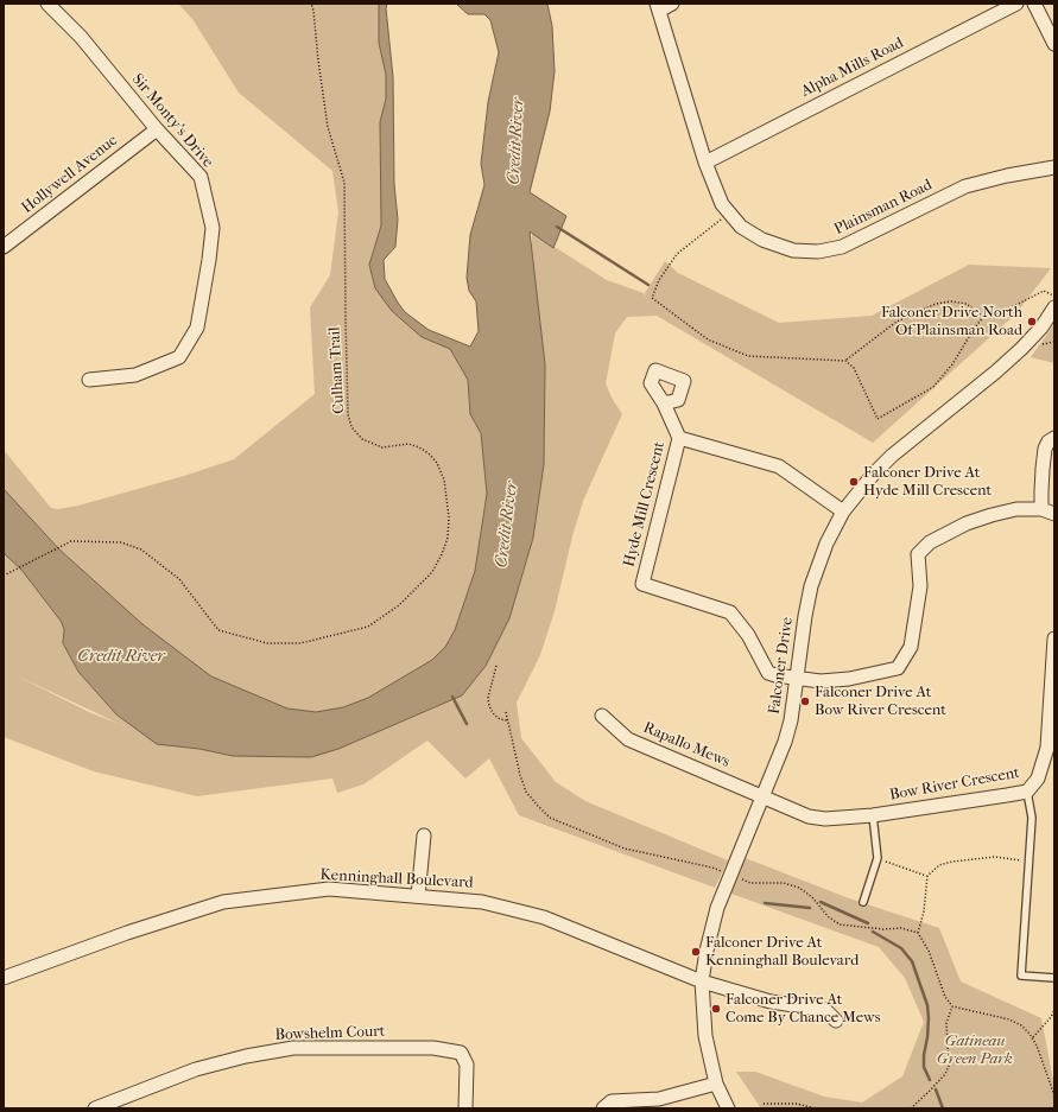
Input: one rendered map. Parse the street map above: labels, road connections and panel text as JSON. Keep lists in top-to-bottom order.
{
  "streets": {
    "street": [
      "Alpha Mills Road",
      "Sir Monty's Drive",
      "Hollywell Avenue",
      "Plainsman Road",
      "Hyde Mill Crescent",
      "Falconer Drive",
      "Rapallo Mews",
      "Bow River Crescent",
      "Kenninghall Boulevard",
      "Bowshelm Court"
    ],
    "path": ["Culham Trail"]
  },
  "crossings": [
    ["Alpha Mills Road", "Plainsman Road"],
    ["Sir Monty's Drive", "Hollywell Avenue"],
    ["Hyde Mill Crescent", "Falconer Drive"],
    ["Falconer Drive", "Rapallo Mews"],
    ["Falconer Drive", "Bow River Crescent"],
    ["Falconer Drive", "Kenninghall Boulevard"],
    ["Rapallo Mews", "Bow River Crescent"]
  ],
  "water": ["Credit River"],
  "parks": ["Gatineau Green Park"],
  "places": [
    "Falconer Drive North Of Plainsman Road",
    "Falconer Drive At Hyde Mill Crescent",
    "Falconer Drive At Bow River Crescent",
    "Falconer Drive At Kenninghall Boulevard",
    "Falconer Drive At Come By Chance Mews"
  ]
}
